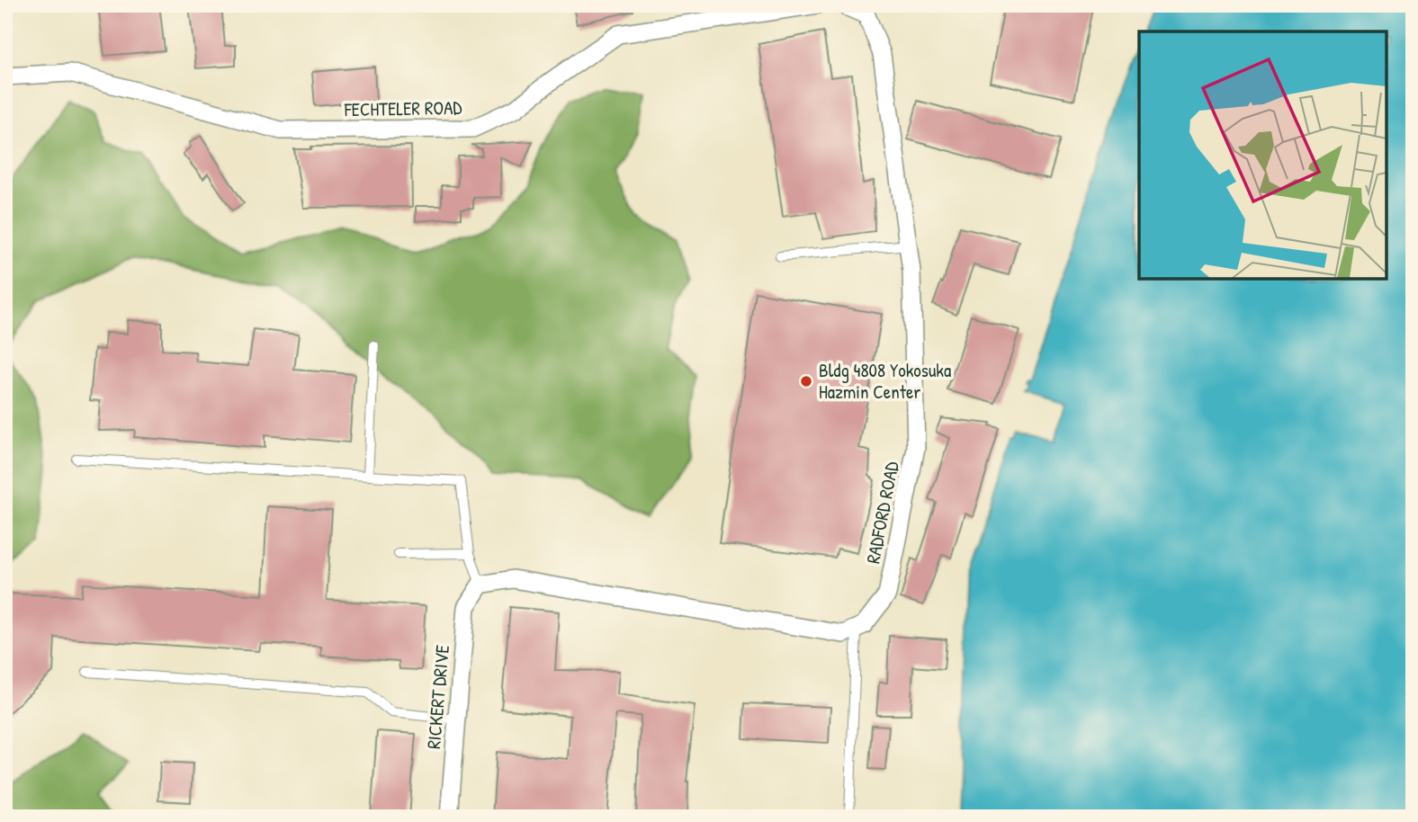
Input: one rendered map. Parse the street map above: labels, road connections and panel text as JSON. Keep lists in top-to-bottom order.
{
  "streets": {
    "street": ["FECHTELER ROAD", "RADFORD ROAD", "RICKERT DRIVE"]
  },
  "places": ["Bldg 4808 Yokosuka Hazmin Center"]
}
